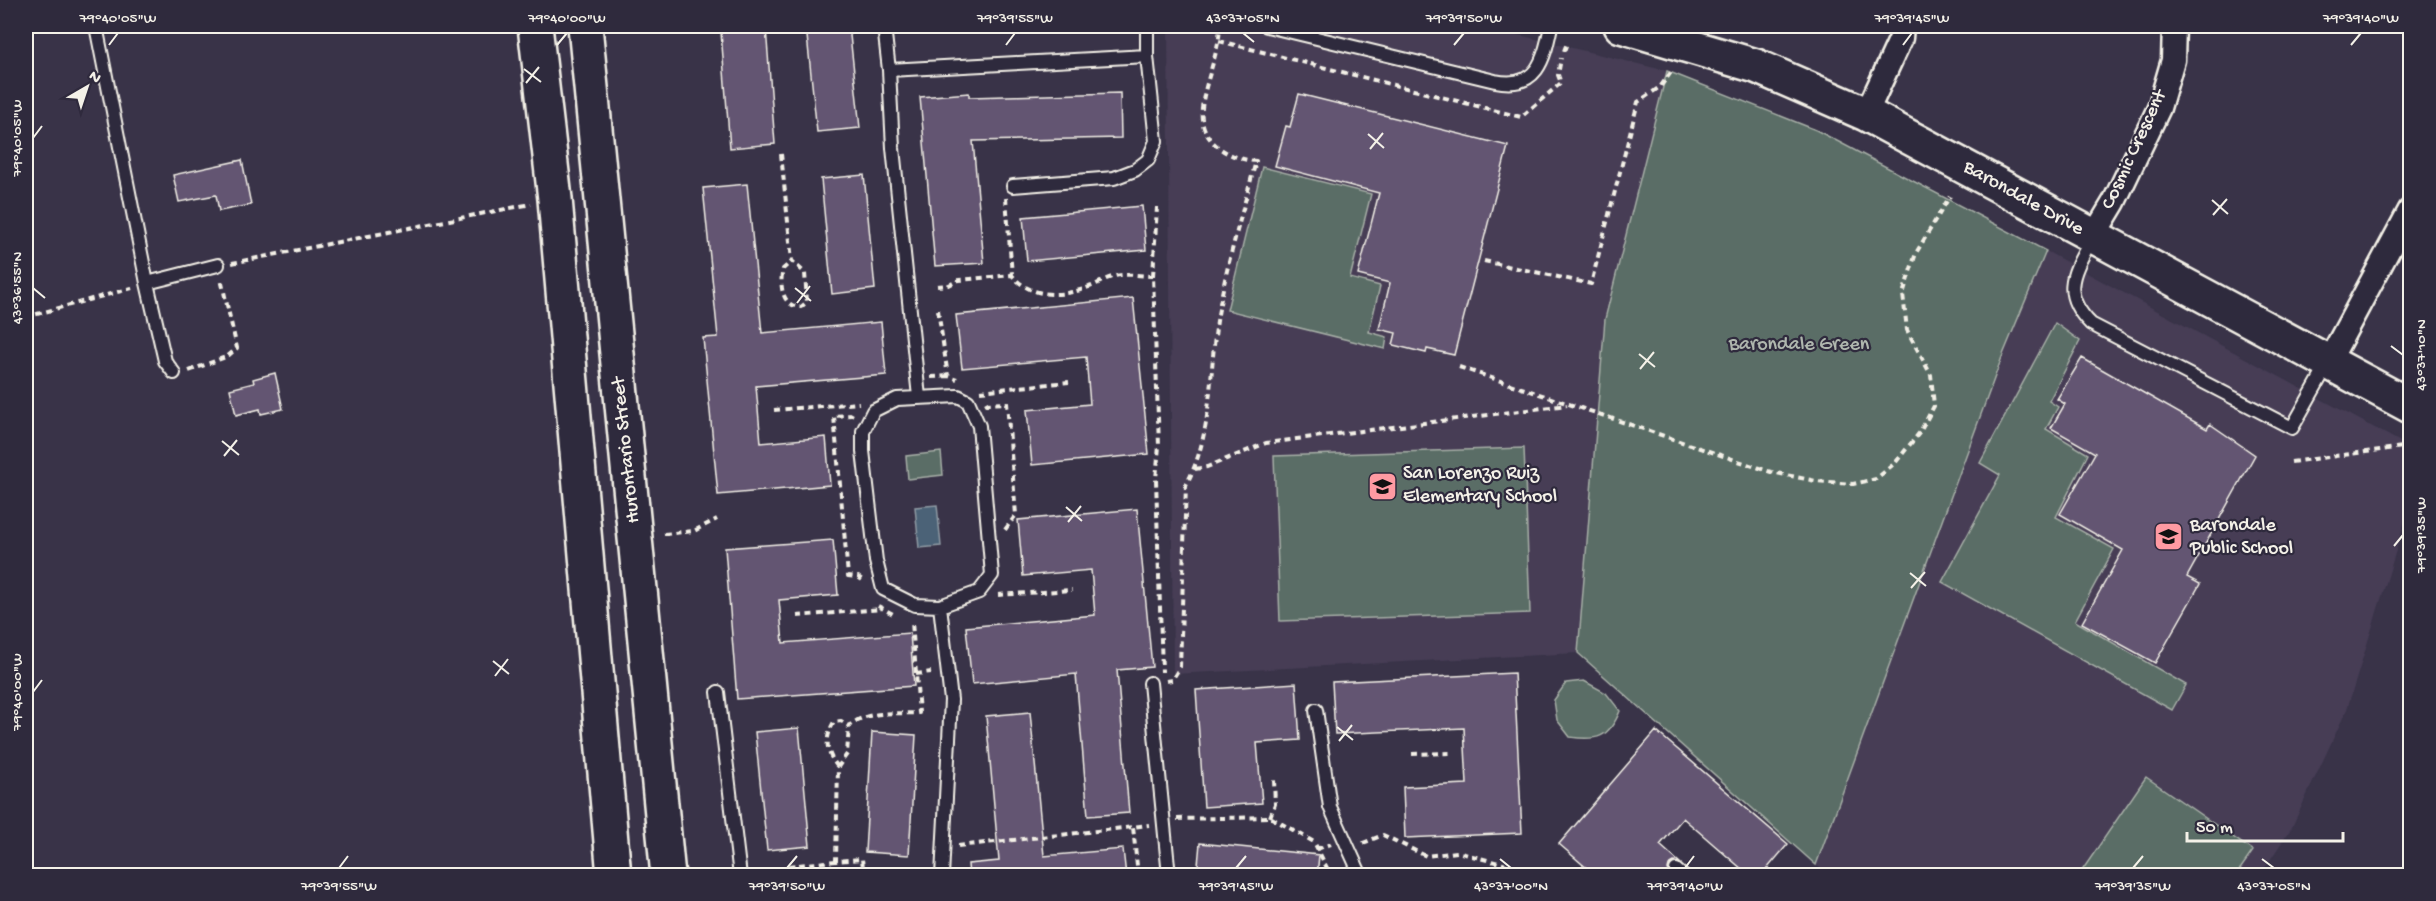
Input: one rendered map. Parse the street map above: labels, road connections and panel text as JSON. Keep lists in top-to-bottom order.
{
  "streets": {
    "main road": ["Barondale Drive", "Hurontario Street"],
    "street": ["Cosmic Crescent"]
  },
  "crossings": [
    ["Cosmic Crescent", "Barondale Drive"]
  ],
  "parks": ["Barondale Green"],
  "places": {
    "school or university": ["San Lorenzo Ruiz Elementary School", "Barondale Public School"]
  },
  "scale_bar": "50 m",
  "north": "top right",
  "coordinates": [
    "79°40'05\"W",
    "79°40'00\"W",
    "79°39'55\"W",
    "43°37'05\"N",
    "79°39'50\"W",
    "79°39'45\"W",
    "79°39'40\"W",
    "43°36'55\"N",
    "43°37'10\"N",
    "79°39'35\"W",
    "43°37'00\"N"
  ]
}
